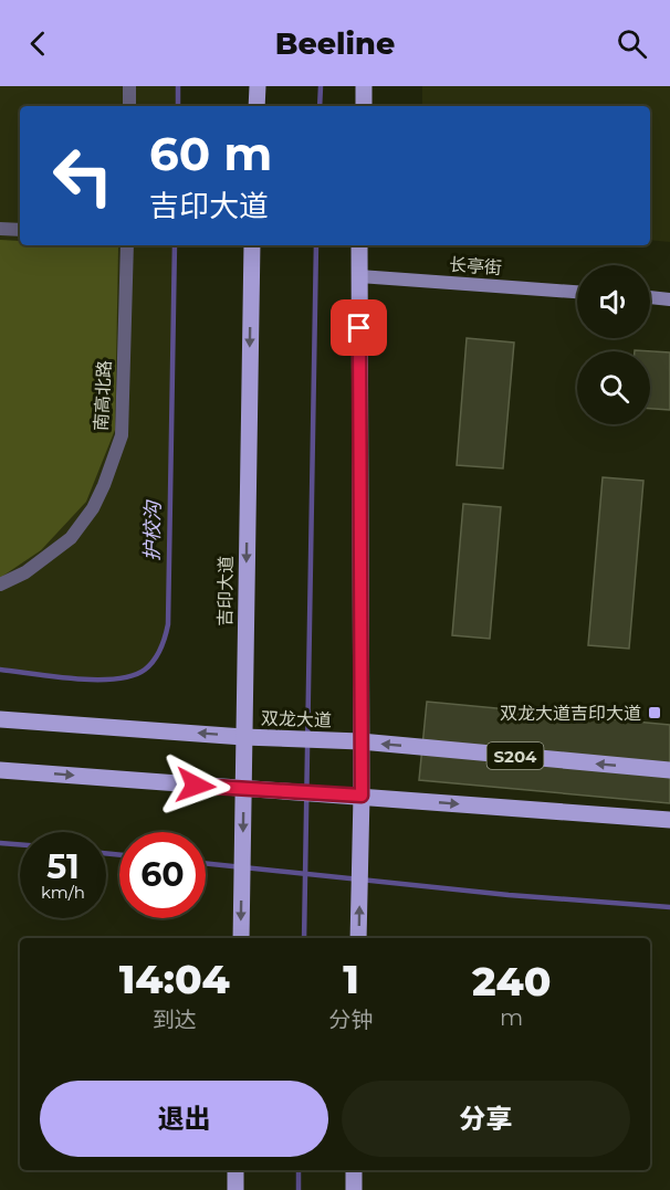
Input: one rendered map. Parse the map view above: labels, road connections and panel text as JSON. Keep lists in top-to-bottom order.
{
  "streets": {
    "main road": ["吉印大道", "双龙大道", "S204"],
    "street": ["长亭街", "南高北路"]
  },
  "crossings": [
    ["吉印大道", "双龙大道"]
  ],
  "water": ["护校沟"],
  "places": {
    "transit": ["双龙大道吉印大道"]
  },
  "page": {
    "header": "Beeline",
    "turn": ["60 m", "吉印大道"],
    "speed": "51 km/h",
    "limit": "60",
    "eta": [
      "14:04",
      "到达",
      "1",
      "分钟",
      "240",
      "m"
    ],
    "buttons": ["退出", "分享"]
  }
}
